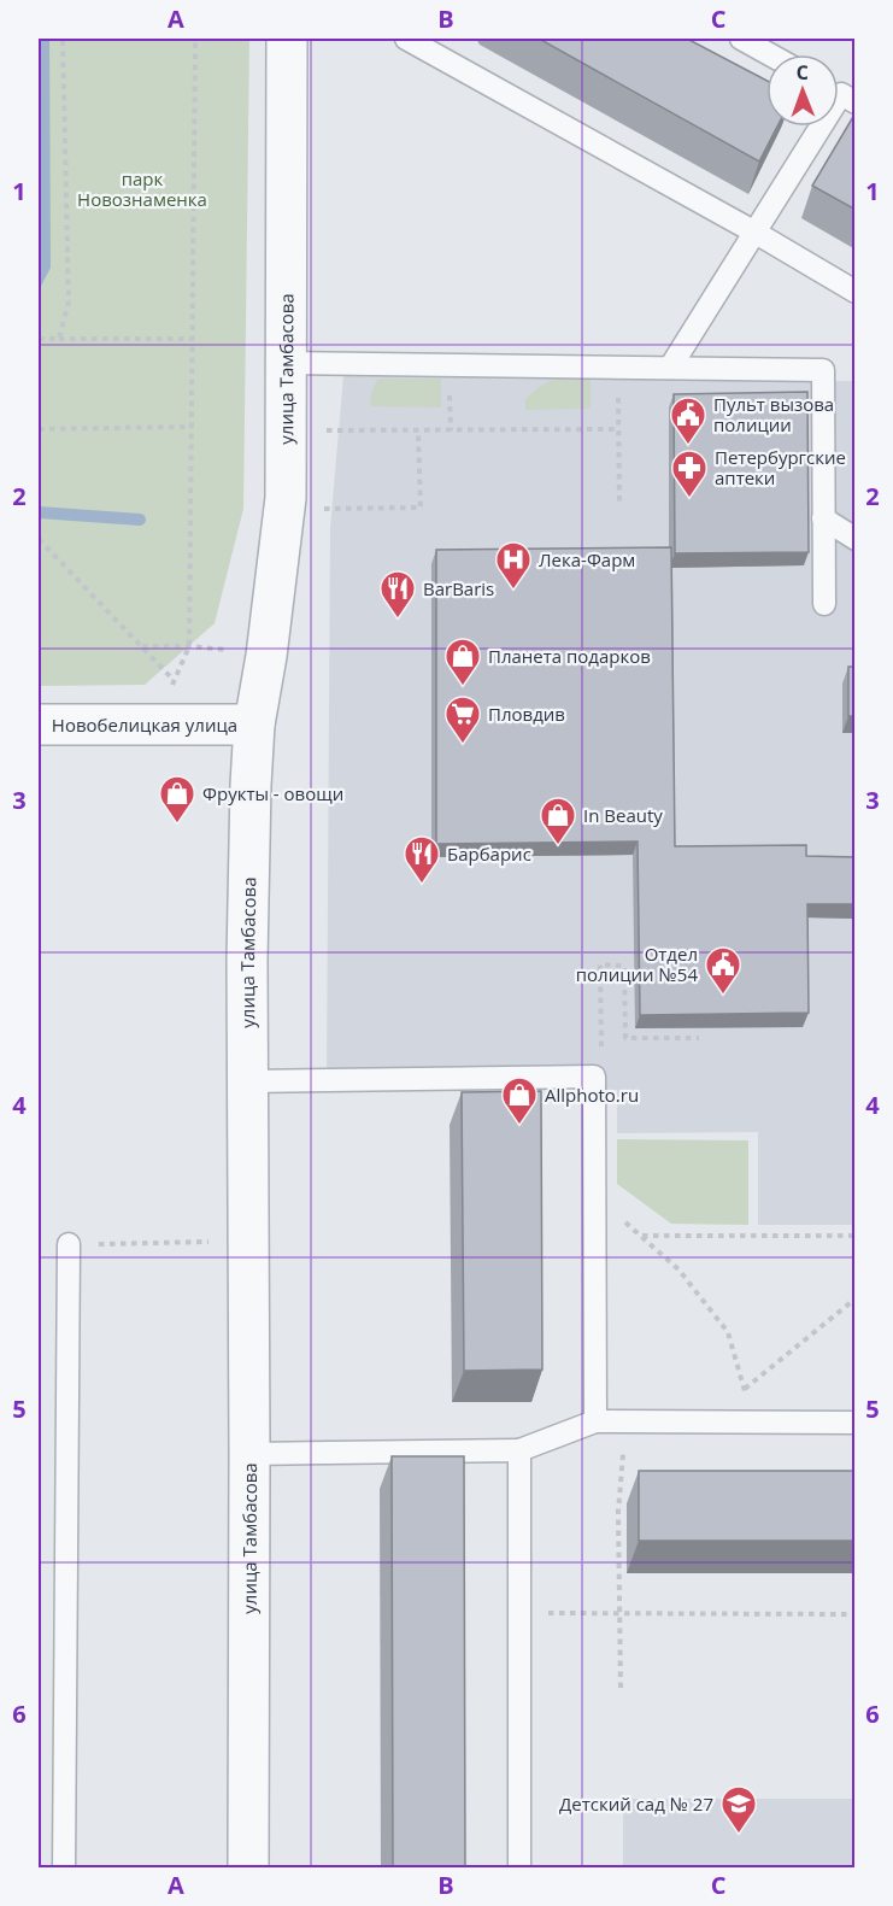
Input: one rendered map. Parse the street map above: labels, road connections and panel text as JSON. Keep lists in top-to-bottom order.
{
  "streets": {
    "street": ["улица Тамбасова", "Новобелицкая улица"]
  },
  "crossings": [
    ["улица Тамбасова", "Новобелицкая улица"]
  ],
  "parks": ["парк Новознаменка"],
  "places": {
    "public building": ["Пульт вызова полиции", "Отдел полиции №54"],
    "pharmacy": ["Петербургские аптеки"],
    "hospital": ["Лека-Фарм"],
    "restaurant": ["BarBaris", "Барбарис"],
    "shop": [
      "Планета подарков",
      "Фрукты - овощи",
      "In Beauty",
      "Allphoto.ru"
    ],
    "supermarket": ["Пловдив"],
    "school or university": ["Детский сад № 27"]
  },
  "north": "top",
  "grid": {
    "columns": ["A", "B", "C"],
    "rows": [
      "1",
      "2",
      "3",
      "4",
      "5",
      "6"
    ]
  }
}
